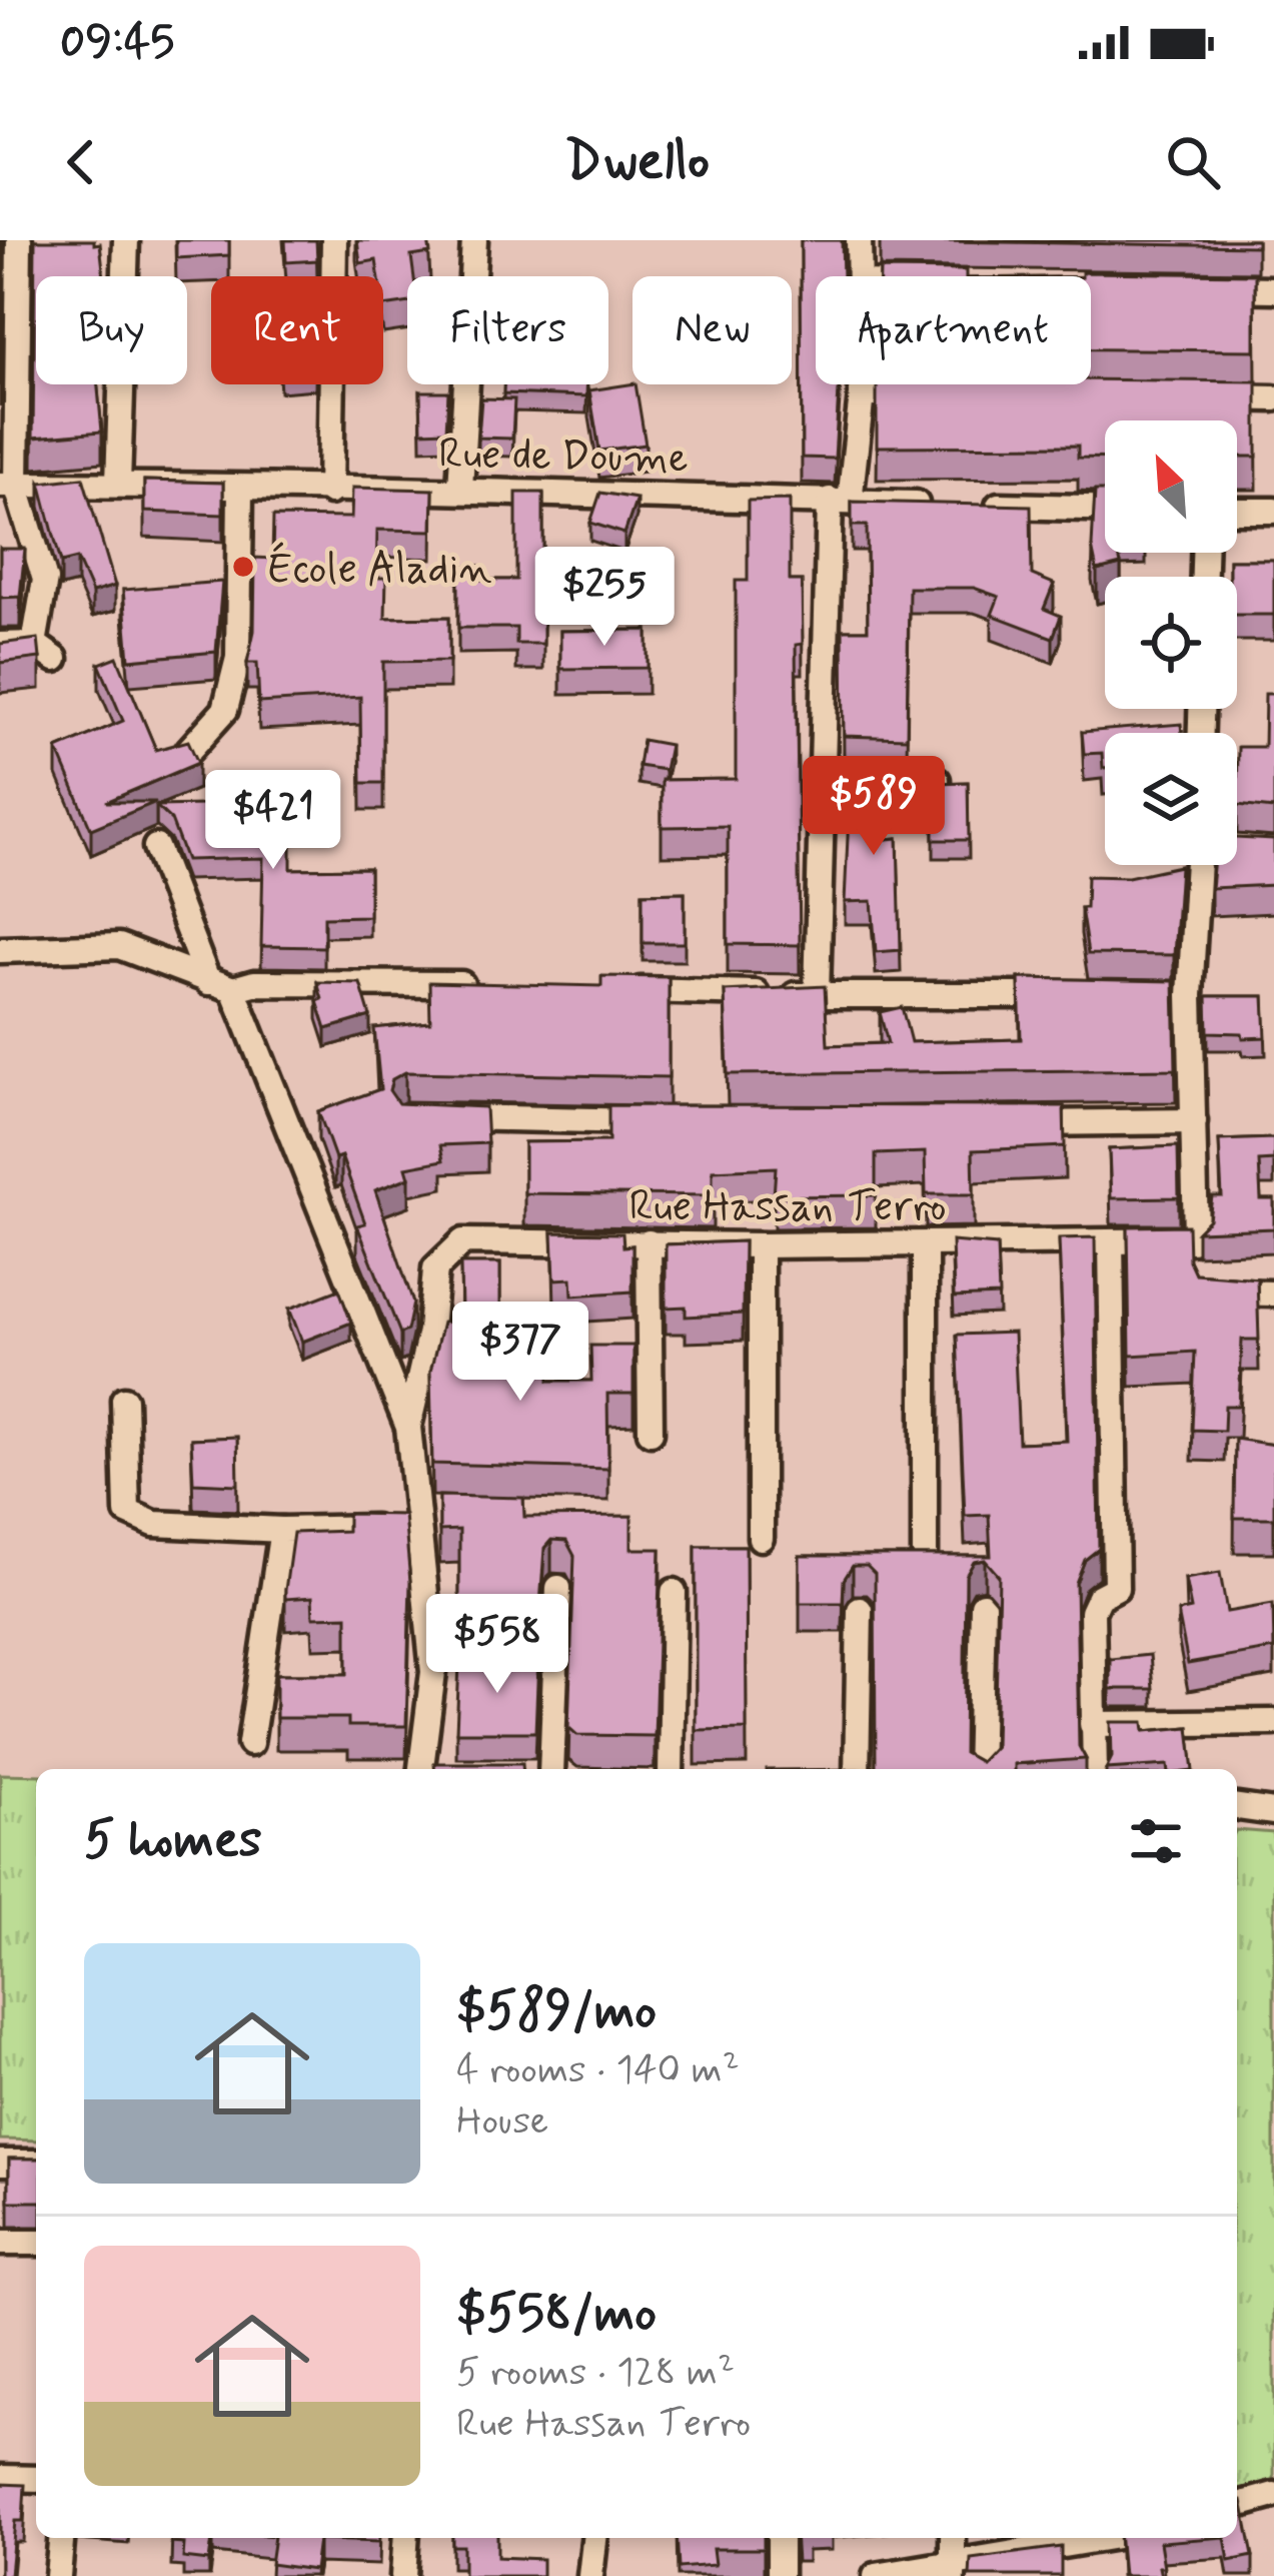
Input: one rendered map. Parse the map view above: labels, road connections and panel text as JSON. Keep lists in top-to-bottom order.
{
  "streets": {
    "street": ["Rue de Doume", "Rue Hassan Terro"]
  },
  "places": ["École Aladin"],
  "north": "top left",
  "page": {
    "status": "09:45",
    "header": "Dwello",
    "chip": [
      "Buy",
      "Rent",
      "Filters",
      "New",
      "Apartment"
    ],
    "price": [
      "$255",
      "$589",
      "$421",
      "$377",
      "$558"
    ],
    "heading": "5 homes",
    "list": [
      {
        "name": "$589/mo",
        "note": "4 rooms · 140 m² · House"
      },
      {
        "name": "$558/mo",
        "note": "5 rooms · 128 m² · Rue Hassan Terro"
      }
    ]
  }
}
